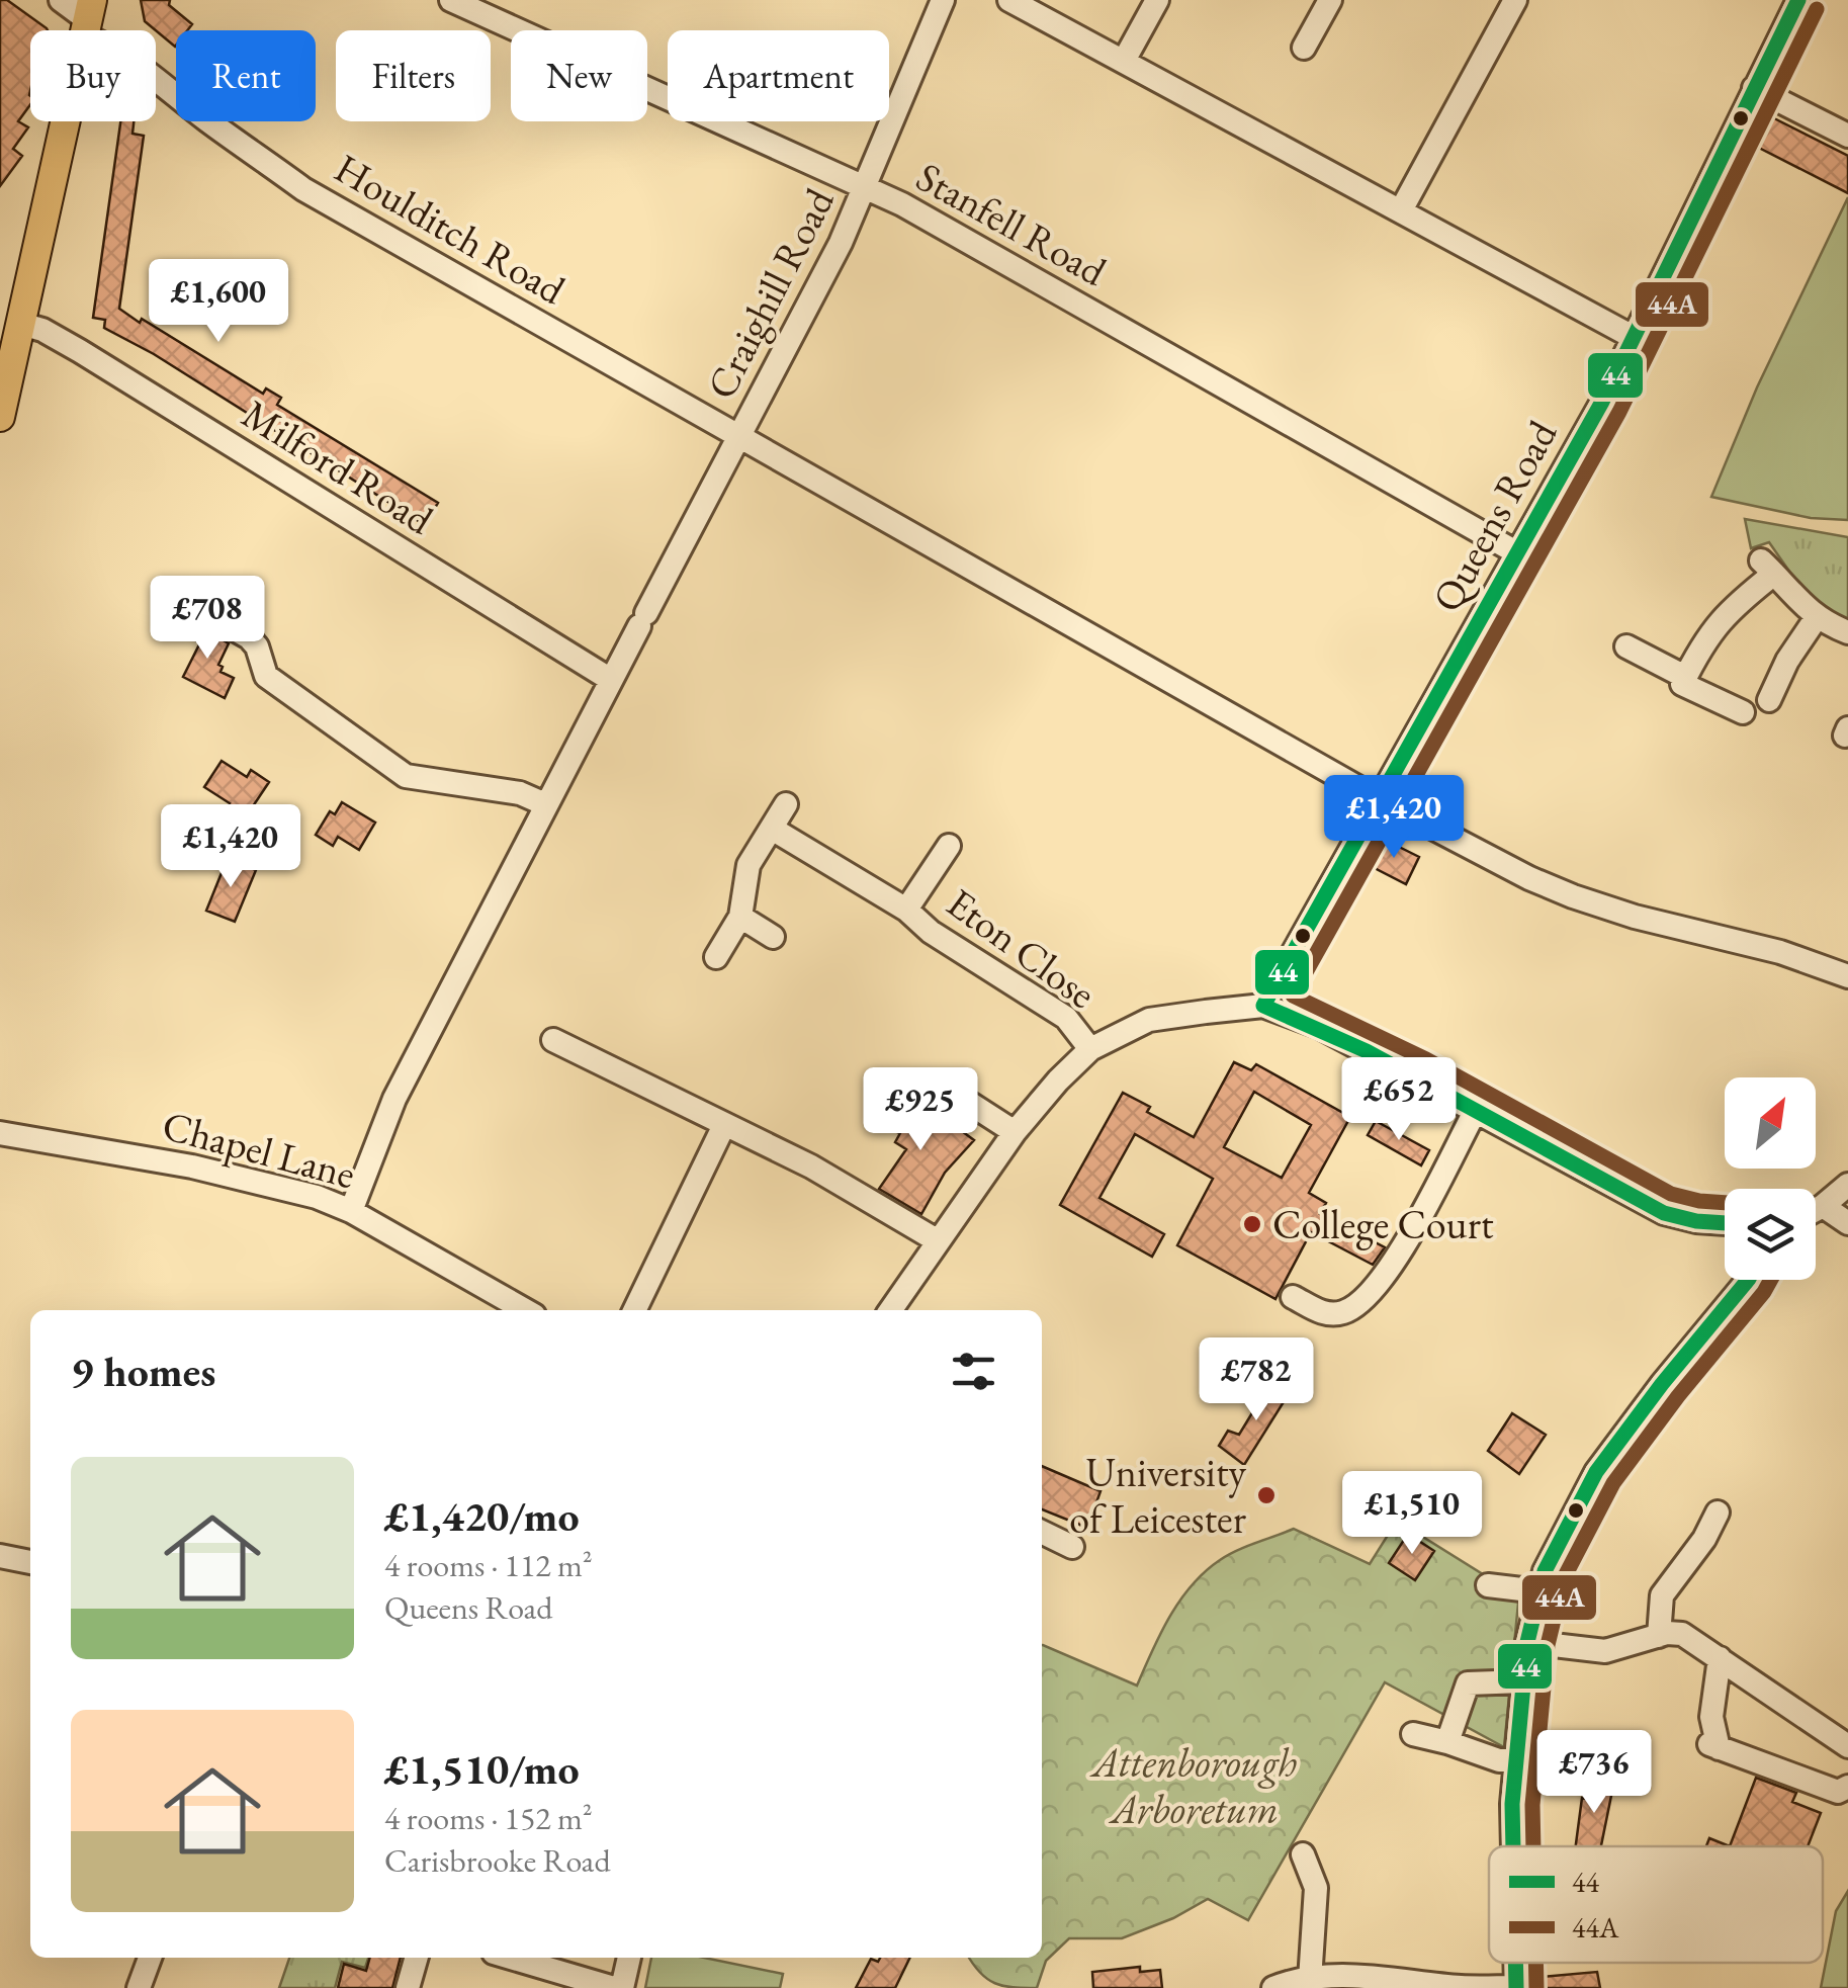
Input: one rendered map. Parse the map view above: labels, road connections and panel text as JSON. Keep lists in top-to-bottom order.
{
  "streets": {
    "street": [
      "Stanfell Road",
      "Houlditch Road",
      "Craighill Road",
      "Milford Road",
      "Queens Road",
      "Eton Close",
      "Chapel Lane"
    ]
  },
  "crossings": [
    ["Stanfell Road", "Craighill Road"],
    ["Stanfell Road", "Queens Road"],
    ["Houlditch Road", "Craighill Road"],
    ["Houlditch Road", "Queens Road"],
    ["Craighill Road", "Milford Road"],
    ["Craighill Road", "Chapel Lane"]
  ],
  "parks": ["Attenborough Arboretum"],
  "places": ["College Court", "University of Leicester"],
  "lines": ["transit line 44", "transit line 44A"],
  "legend": ["44", "44A"],
  "north": "top right",
  "page": {
    "chip": [
      "Buy",
      "Rent",
      "Filters",
      "New",
      "Apartment"
    ],
    "price": [
      "£1,600",
      "£708",
      "£1,420",
      "£1,420",
      "£652",
      "£925",
      "£782",
      "£1,510",
      "£736"
    ],
    "heading": "9 homes",
    "list": [
      {
        "name": "£1,420/mo",
        "note": "4 rooms · 112 m² · Queens Road"
      },
      {
        "name": "£1,510/mo",
        "note": "4 rooms · 152 m² · Carisbrooke Road"
      }
    ]
  }
}
